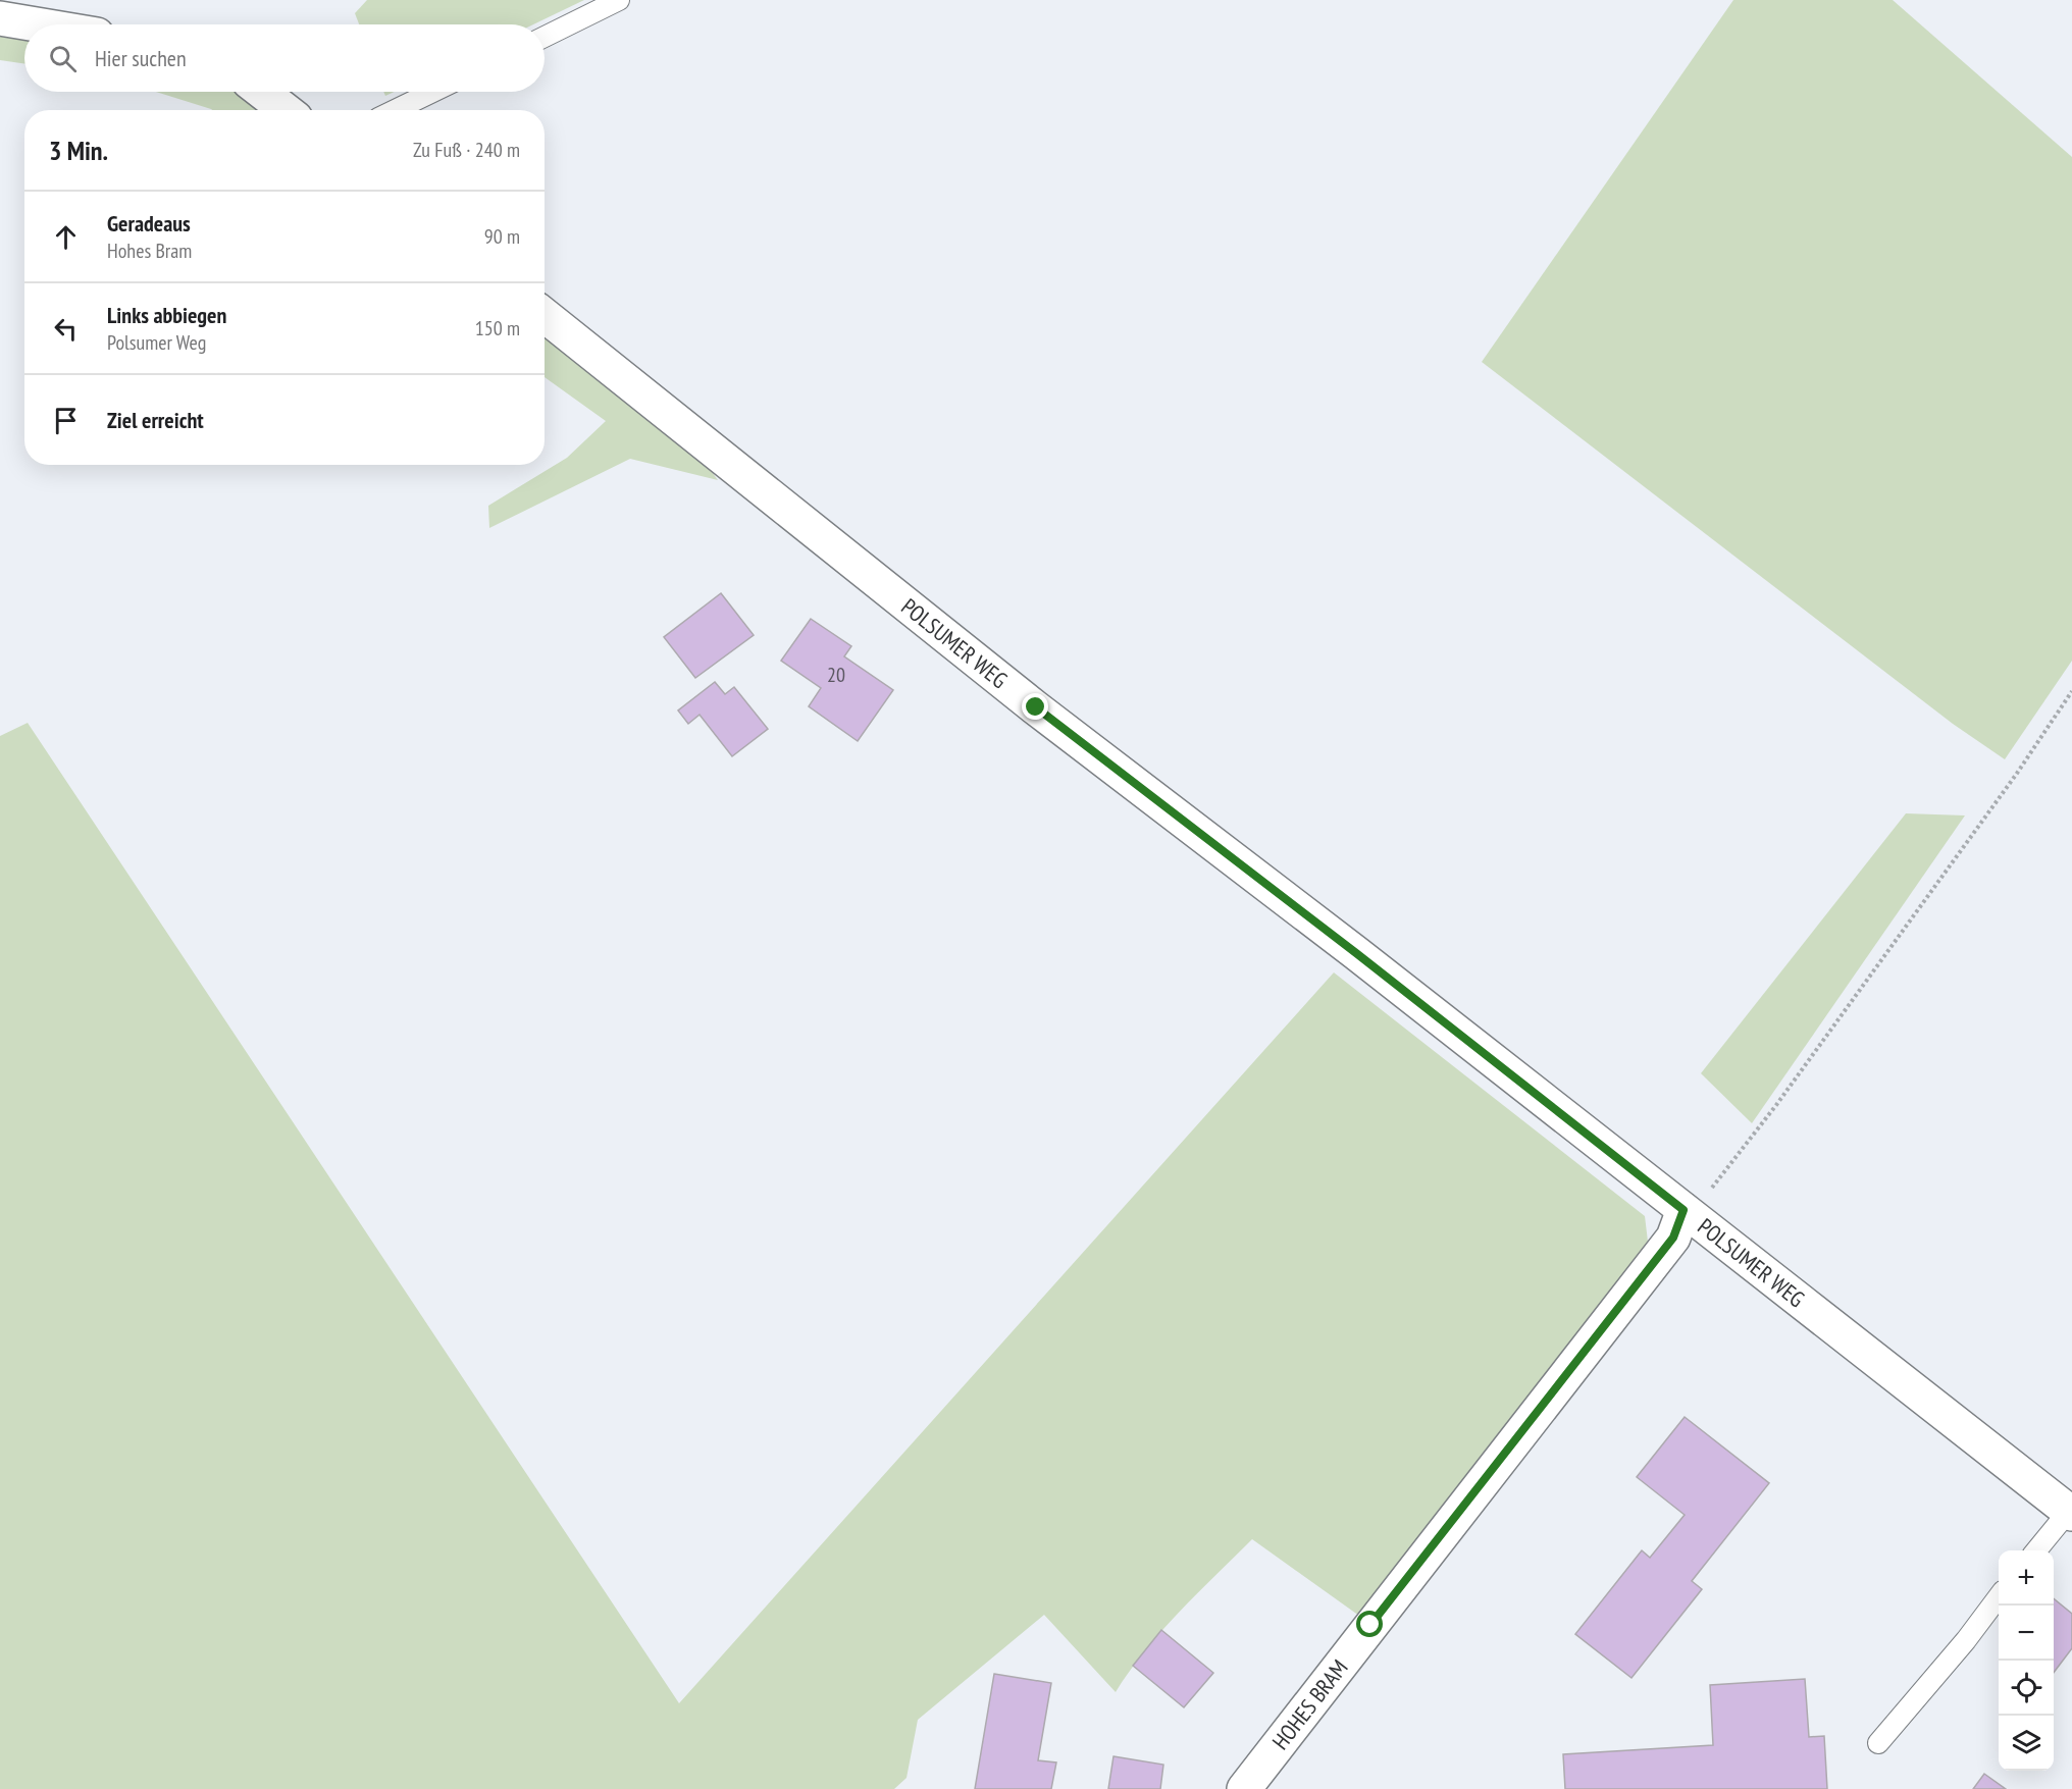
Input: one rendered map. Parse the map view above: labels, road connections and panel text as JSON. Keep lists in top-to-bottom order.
{
  "streets": {
    "street": ["POLSUMER WEG", "HOHES BRAM"]
  },
  "crossings": [
    ["POLSUMER WEG", "HOHES BRAM"]
  ],
  "house_numbers": ["20"],
  "page": {
    "search": "Hier suchen",
    "heading": ["3 Min.", "Zu Fuß · 240 m"],
    "list": [
      ["Geradeaus", "Hohes Bram", "90 m"],
      ["Links abbiegen", "Polsumer Weg", "150 m"],
      "Ziel erreicht"
    ],
    "map_buttons": ["+", "−"]
  }
}
